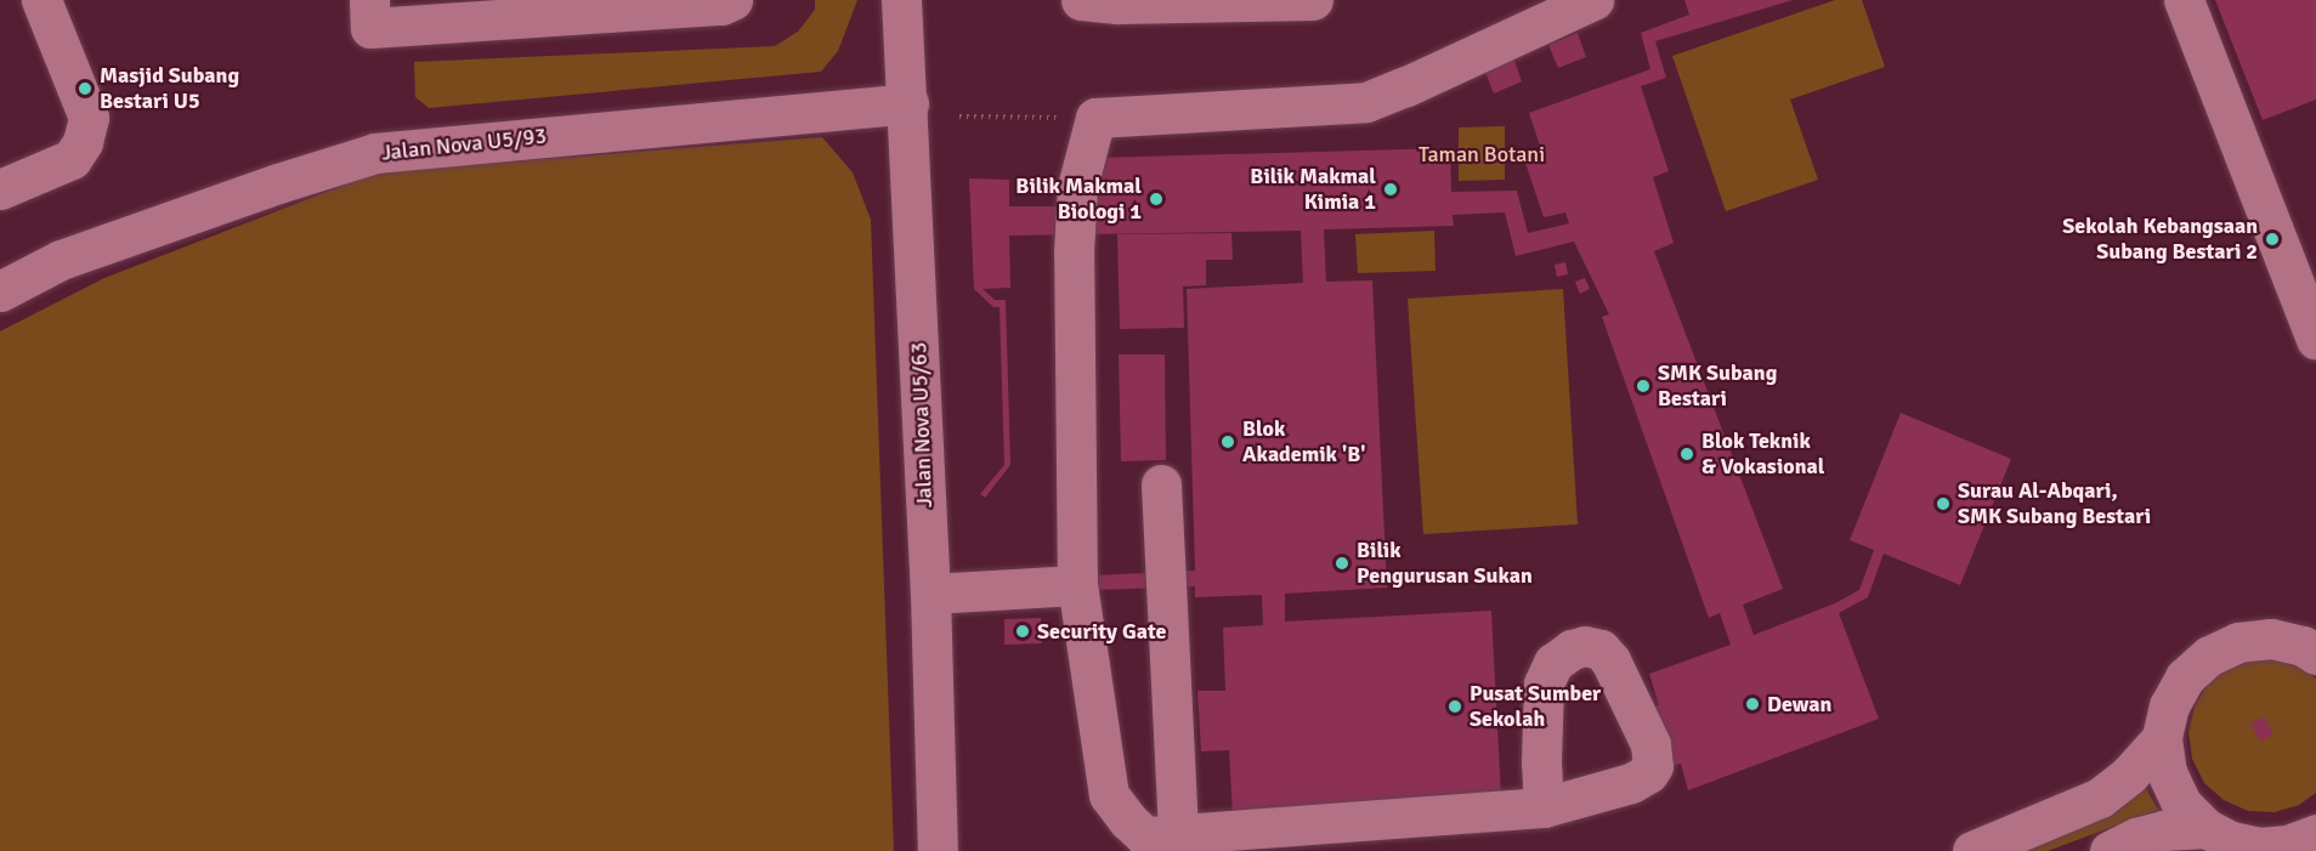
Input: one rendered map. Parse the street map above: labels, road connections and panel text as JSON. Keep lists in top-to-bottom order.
{
  "streets": {
    "street": ["Jalan Nova U5/93", "Jalan Nova U5/63"]
  },
  "crossings": [
    ["Jalan Nova U5/93", "Jalan Nova U5/63"]
  ],
  "parks": ["Taman Botani"],
  "places": [
    "Masjid Subang Bestari U5",
    "Bilik Makmal Kimia 1",
    "Bilik Makmal Biologi 1",
    "Sekolah Kebangsaan Subang Bestari 2",
    "SMK Subang Bestari",
    "Blok Akademik 'B'",
    "Blok Teknik & Vokasional",
    "Surau Al-Abqari, SMK Subang Bestari",
    "Bilik Pengurusan Sukan",
    "Security Gate",
    "Dewan",
    "Pusat Sumber Sekolah"
  ]
}
